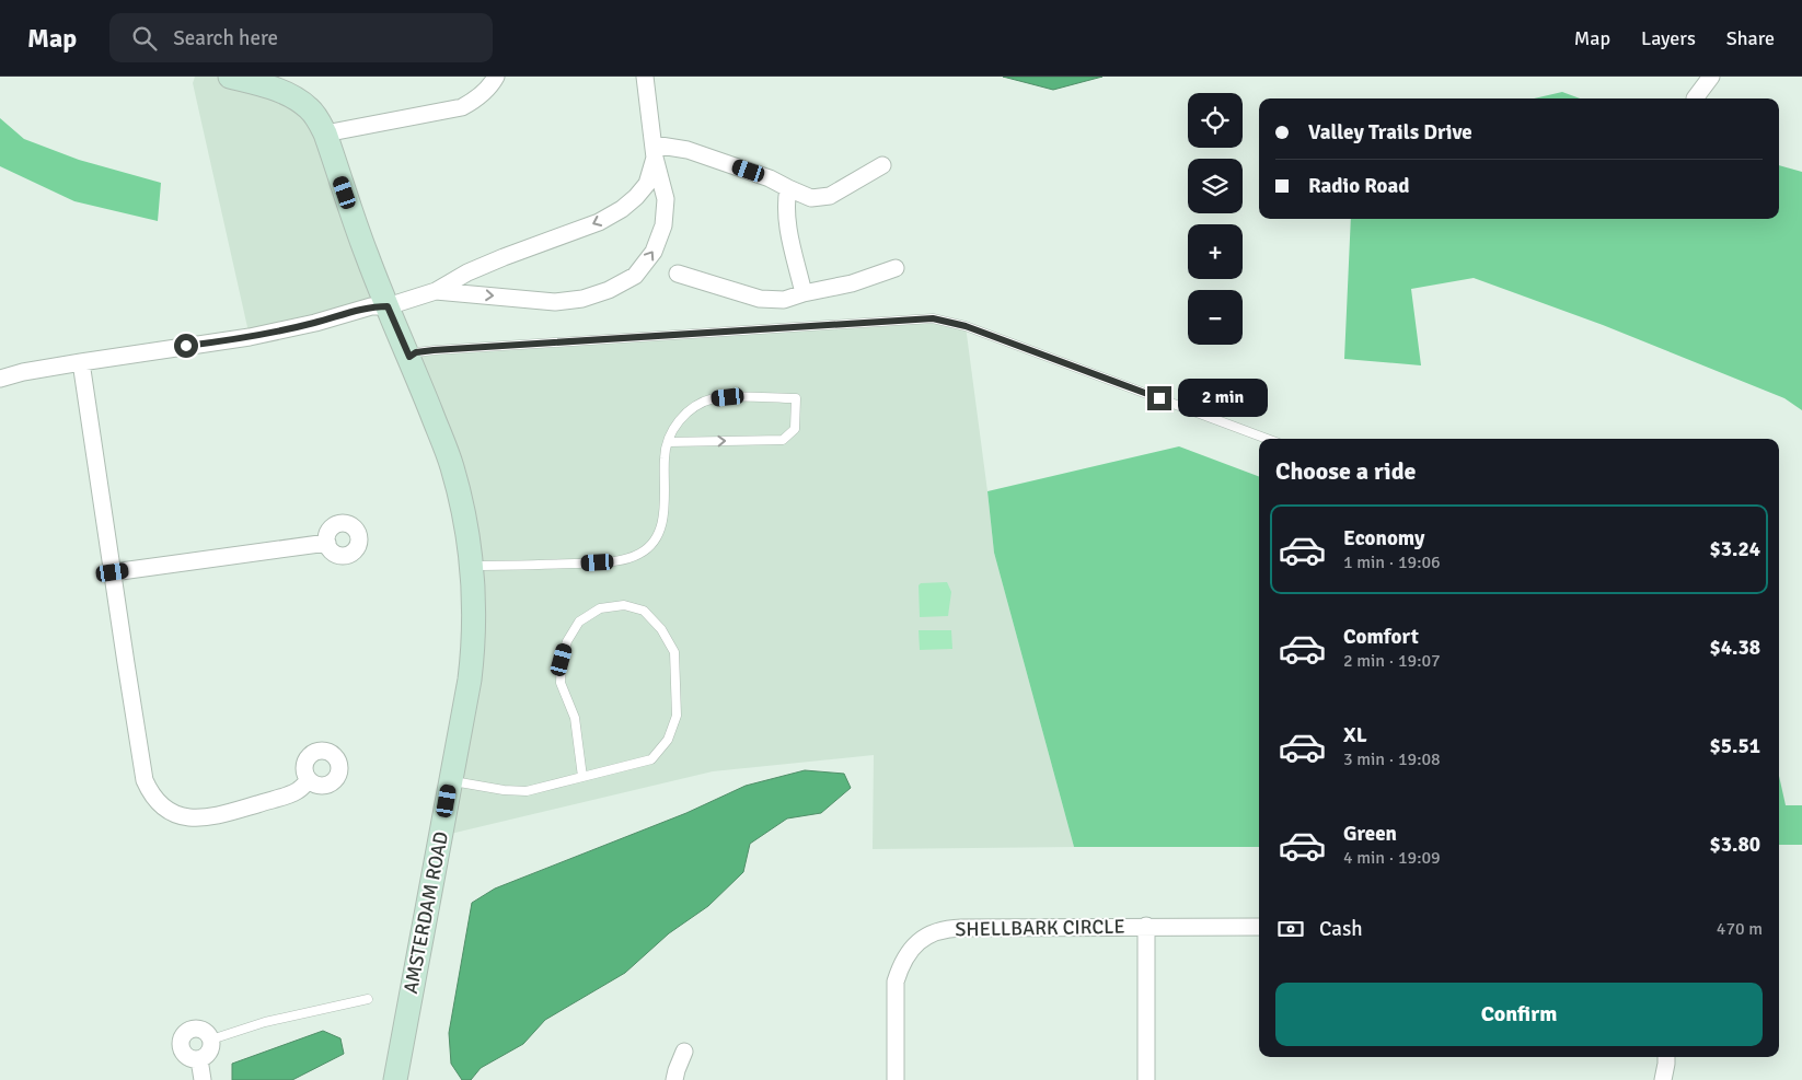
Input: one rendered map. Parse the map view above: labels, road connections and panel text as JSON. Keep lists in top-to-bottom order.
{
  "streets": {
    "main road": ["AMSTERDAM ROAD"],
    "street": ["SHELLBARK CIRCLE"]
  },
  "page": {
    "header": "Map",
    "search": "Search here",
    "nav": ["Map", "Layers", "Share"],
    "map_buttons": ["+", "−"],
    "banner": ["Valley Trails Drive", "Radio Road"],
    "bubble": "2 min",
    "heading": "Choose a ride",
    "list": [
      {
        "name": "Economy",
        "note": "1 min · 19:06",
        "value": "$3.24"
      },
      {
        "name": "Comfort",
        "note": "2 min · 19:07",
        "value": "$4.38"
      },
      {
        "name": "XL",
        "note": "3 min · 19:08",
        "value": "$5.51"
      },
      {
        "name": "Green",
        "note": "4 min · 19:09",
        "value": "$3.80"
      }
    ],
    "pay": ["Cash", "470 m"],
    "buttons": "Confirm"
  }
}
